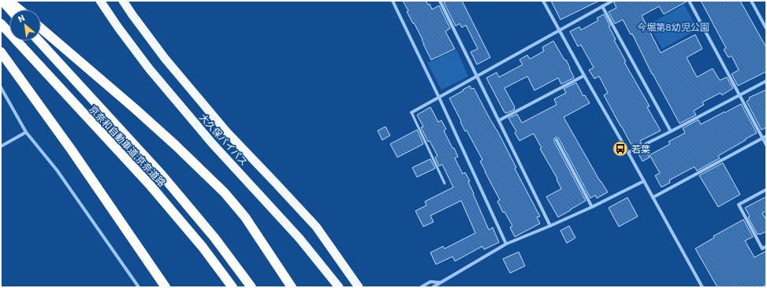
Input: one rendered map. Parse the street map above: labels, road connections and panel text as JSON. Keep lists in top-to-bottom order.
{
  "streets": {
    "highway": ["大久保バイパス", "京奈和自動車道;京奈道路"]
  },
  "parks": ["今堀第8幼児公園"],
  "places": {
    "bus stop": ["若葉"]
  },
  "north": "top left"
}
